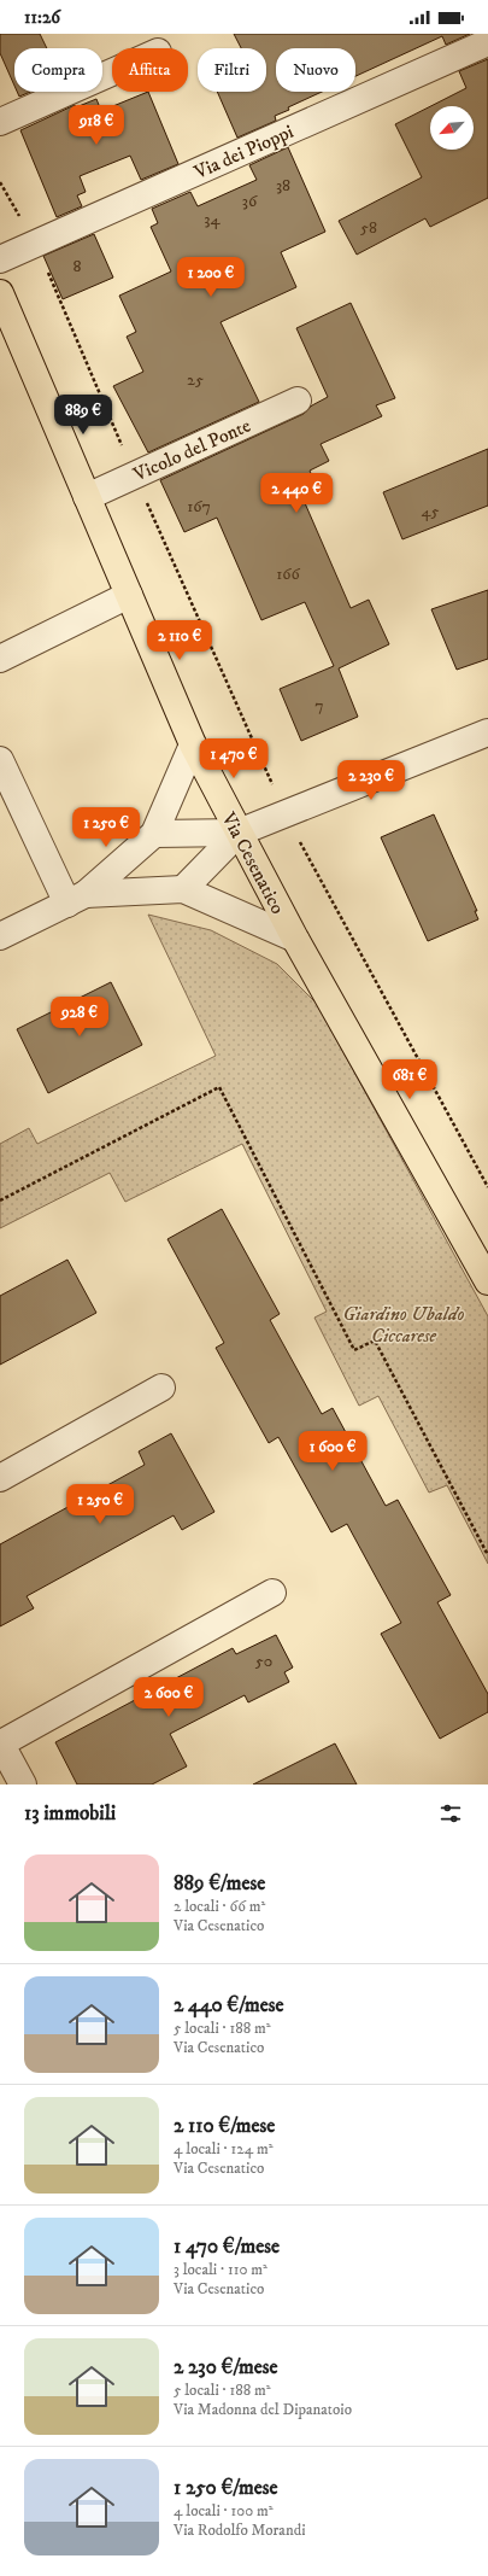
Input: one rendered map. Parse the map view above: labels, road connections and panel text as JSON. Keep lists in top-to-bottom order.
{
  "streets": {
    "main road": ["Via Cesenatico"],
    "street": ["Via dei Pioppi", "Vicolo del Ponte"]
  },
  "crossings": [
    ["Vicolo del Ponte", "Via Cesenatico"]
  ],
  "parks": ["Giardino Ubaldo Ciccarese"],
  "house_numbers": [
    "38",
    "36",
    "34",
    "58",
    "8",
    "25",
    "167",
    "45",
    "166",
    "7",
    "50"
  ],
  "north": "bottom left",
  "page": {
    "status": "11:26",
    "chip": [
      "Compra",
      "Affitta",
      "Filtri",
      "Nuovo"
    ],
    "price": [
      "918 €",
      "1 200 €",
      "889 €",
      "2 440 €",
      "2 110 €",
      "1 470 €",
      "2 230 €",
      "1 250 €",
      "928 €",
      "681 €",
      "1 600 €",
      "1 250 €",
      "2 600 €"
    ],
    "heading": "13 immobili",
    "list": [
      {
        "name": "889 €/mese",
        "note": "2 locali · 66 m² · Via Cesenatico"
      },
      {
        "name": "2 440 €/mese",
        "note": "5 locali · 188 m² · Via Cesenatico"
      },
      {
        "name": "2 110 €/mese",
        "note": "4 locali · 124 m² · Via Cesenatico"
      },
      {
        "name": "1 470 €/mese",
        "note": "3 locali · 110 m² · Via Cesenatico"
      },
      {
        "name": "2 230 €/mese",
        "note": "5 locali · 188 m² · Via Madonna del Dipanatoio"
      },
      {
        "name": "1 250 €/mese",
        "note": "4 locali · 100 m² · Via Rodolfo Morandi"
      }
    ]
  }
}
